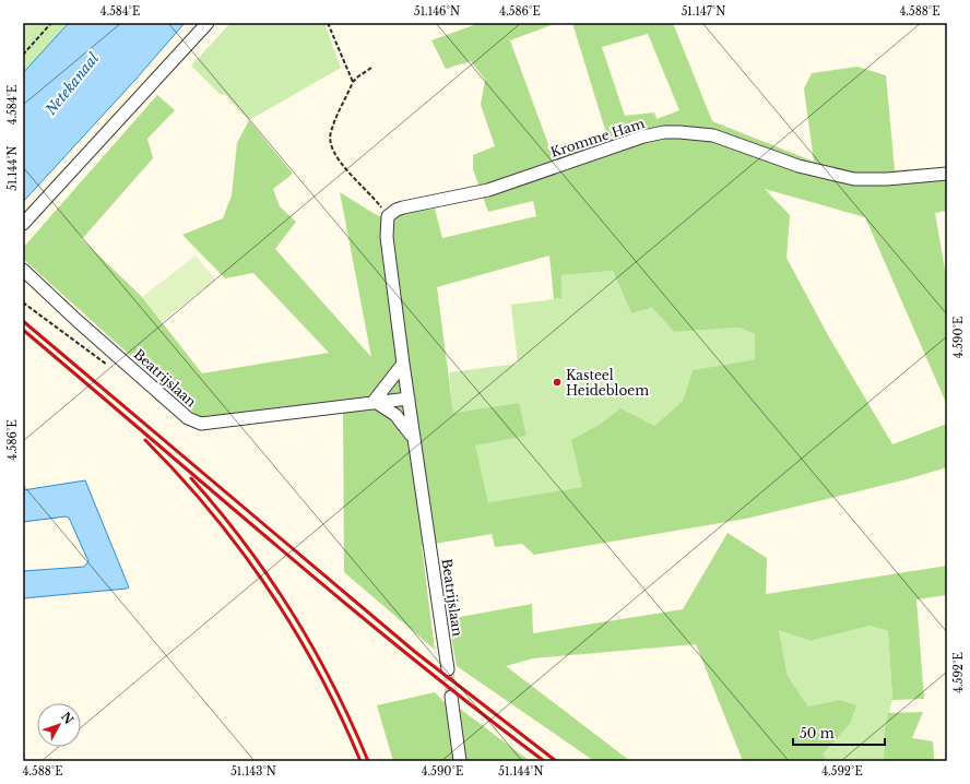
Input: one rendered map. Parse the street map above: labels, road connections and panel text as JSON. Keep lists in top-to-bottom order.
{
  "streets": {
    "street": ["Kromme Ham", "Beatrijslaan"]
  },
  "crossings": [
    ["Kromme Ham", "Beatrijslaan"]
  ],
  "water": ["Netekanaal"],
  "places": ["Kasteel Heidebloem"],
  "scale_bar": "50 m",
  "north": "top right",
  "coordinates": [
    "4.584°E",
    "51.146°N",
    "4.586°E",
    "51.147°N",
    "4.588°E",
    "51.144°N",
    "4.590°E",
    "4.592°E",
    "51.143°N"
  ]
}
